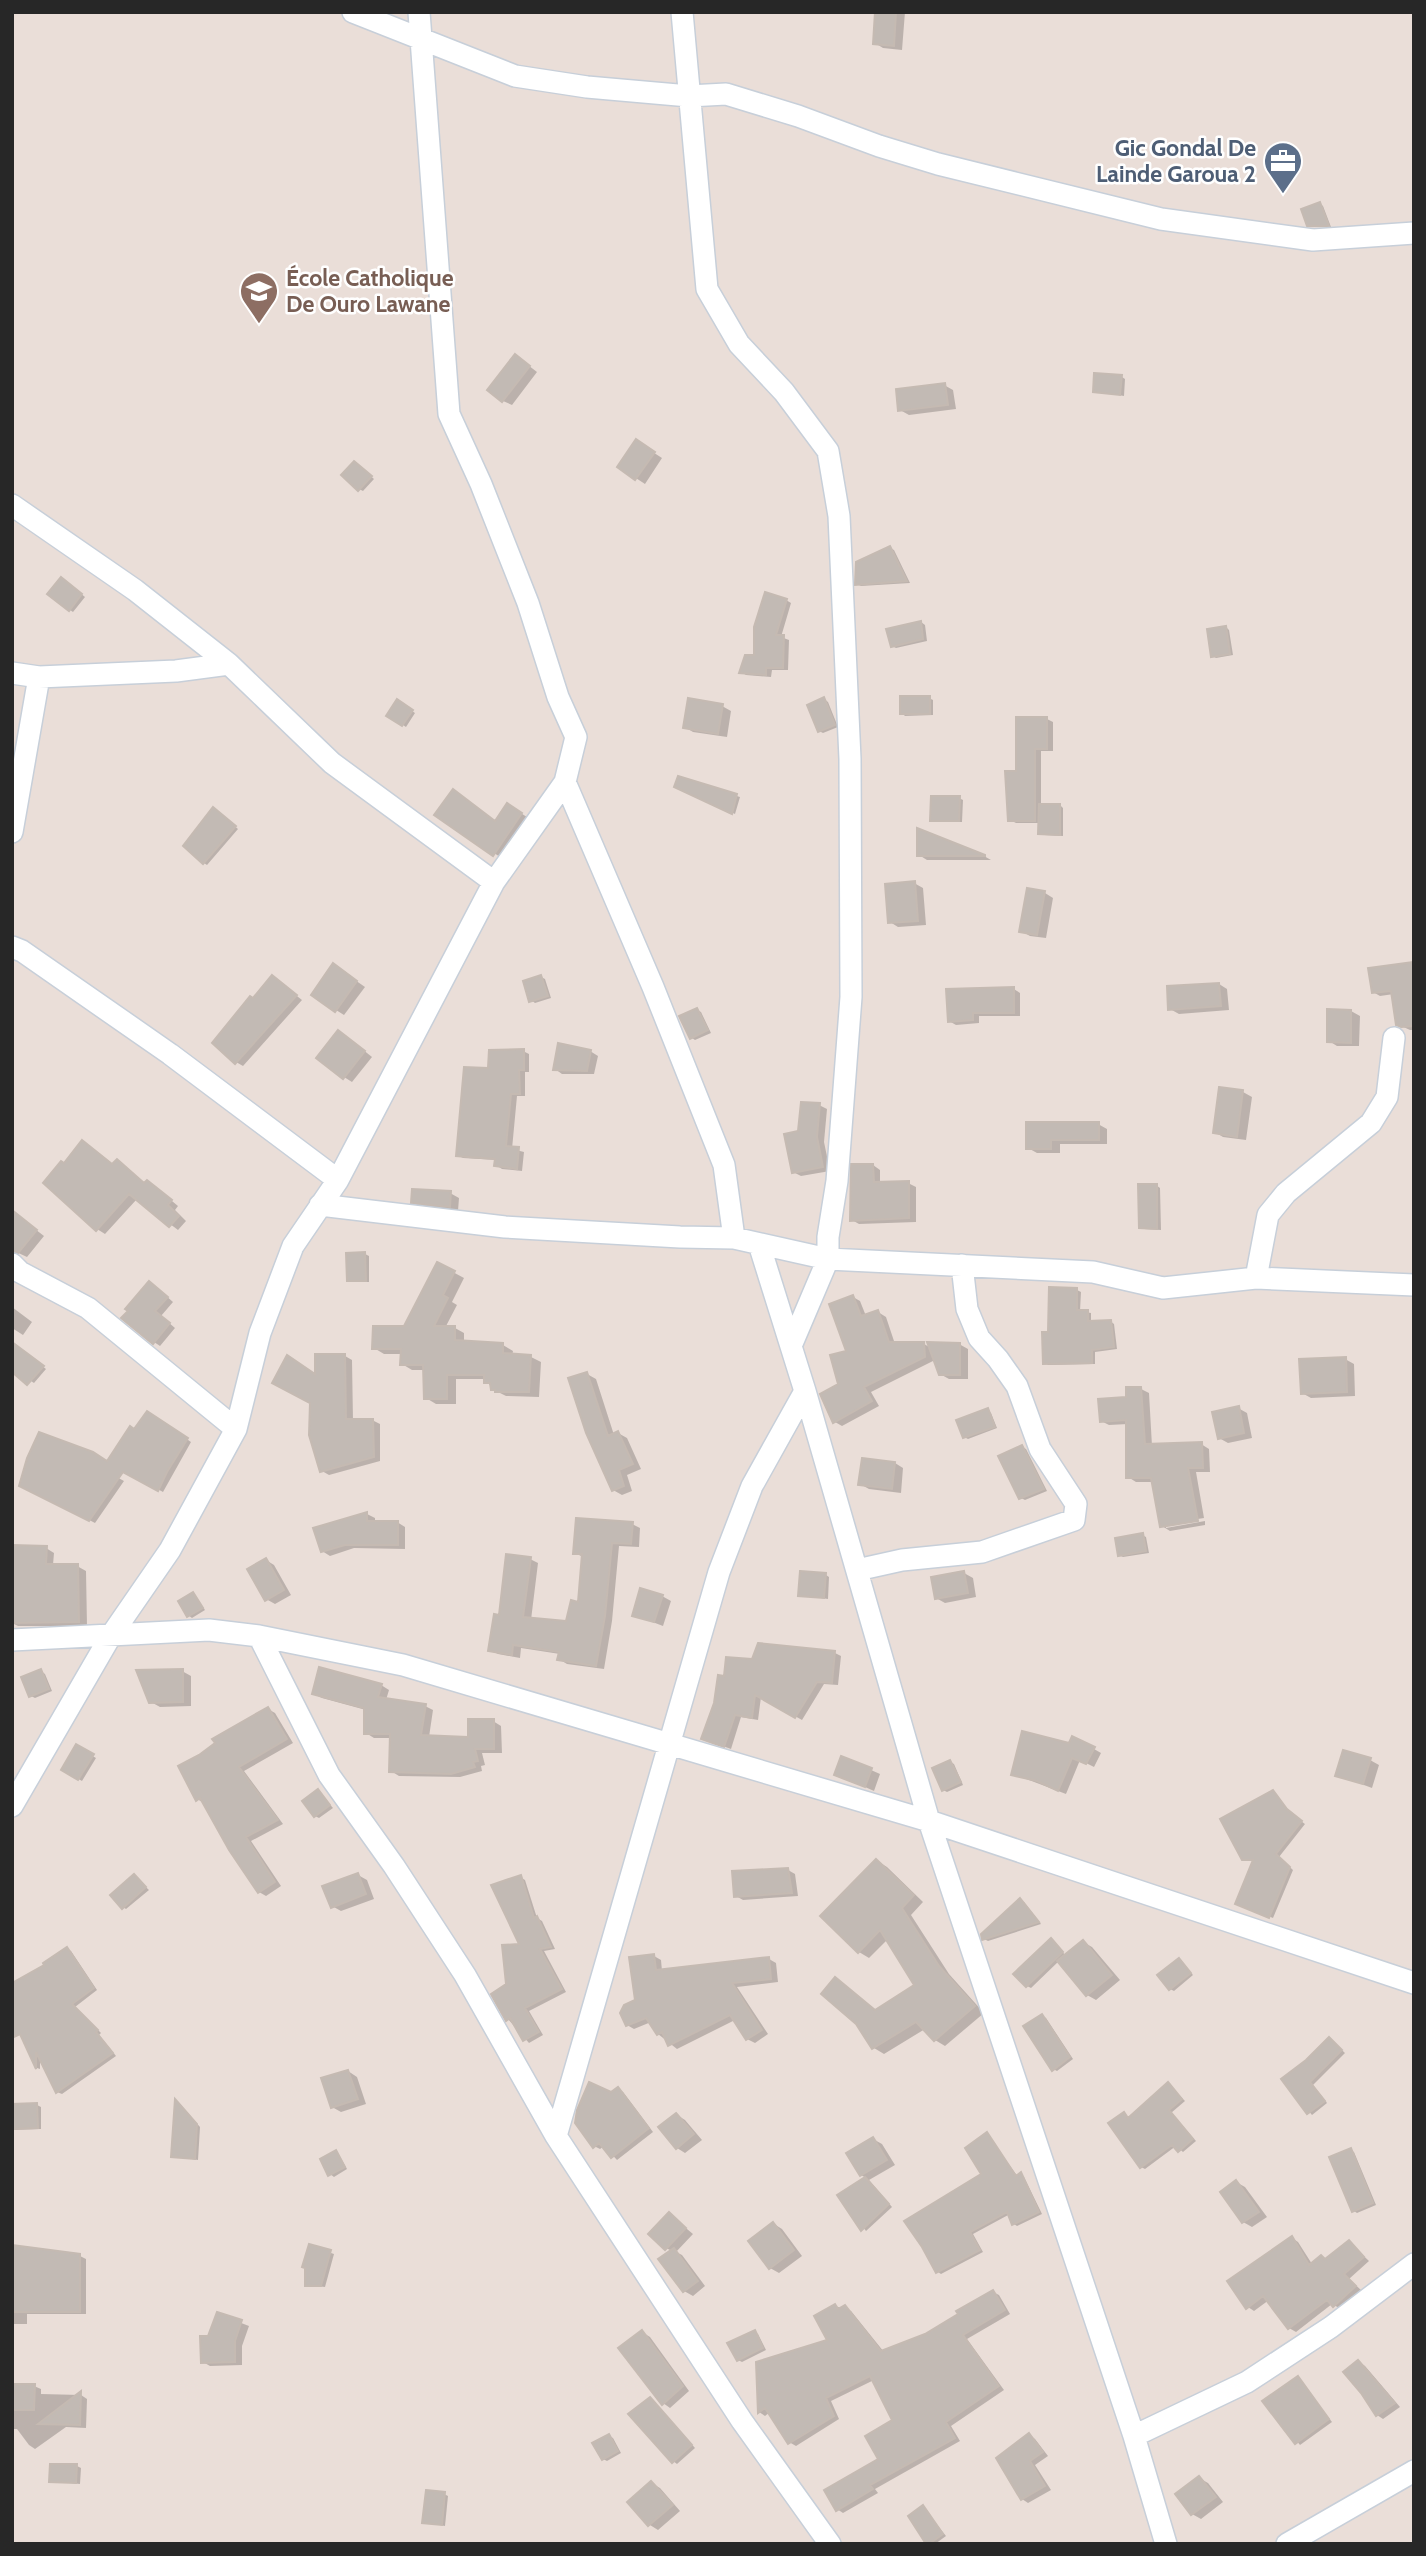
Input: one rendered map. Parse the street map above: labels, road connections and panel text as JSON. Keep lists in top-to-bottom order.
{
  "places": {
    "office": ["Gic Gondal De Lainde Garoua 2"],
    "school or university": ["École Catholique De Ouro Lawane"]
  }
}
